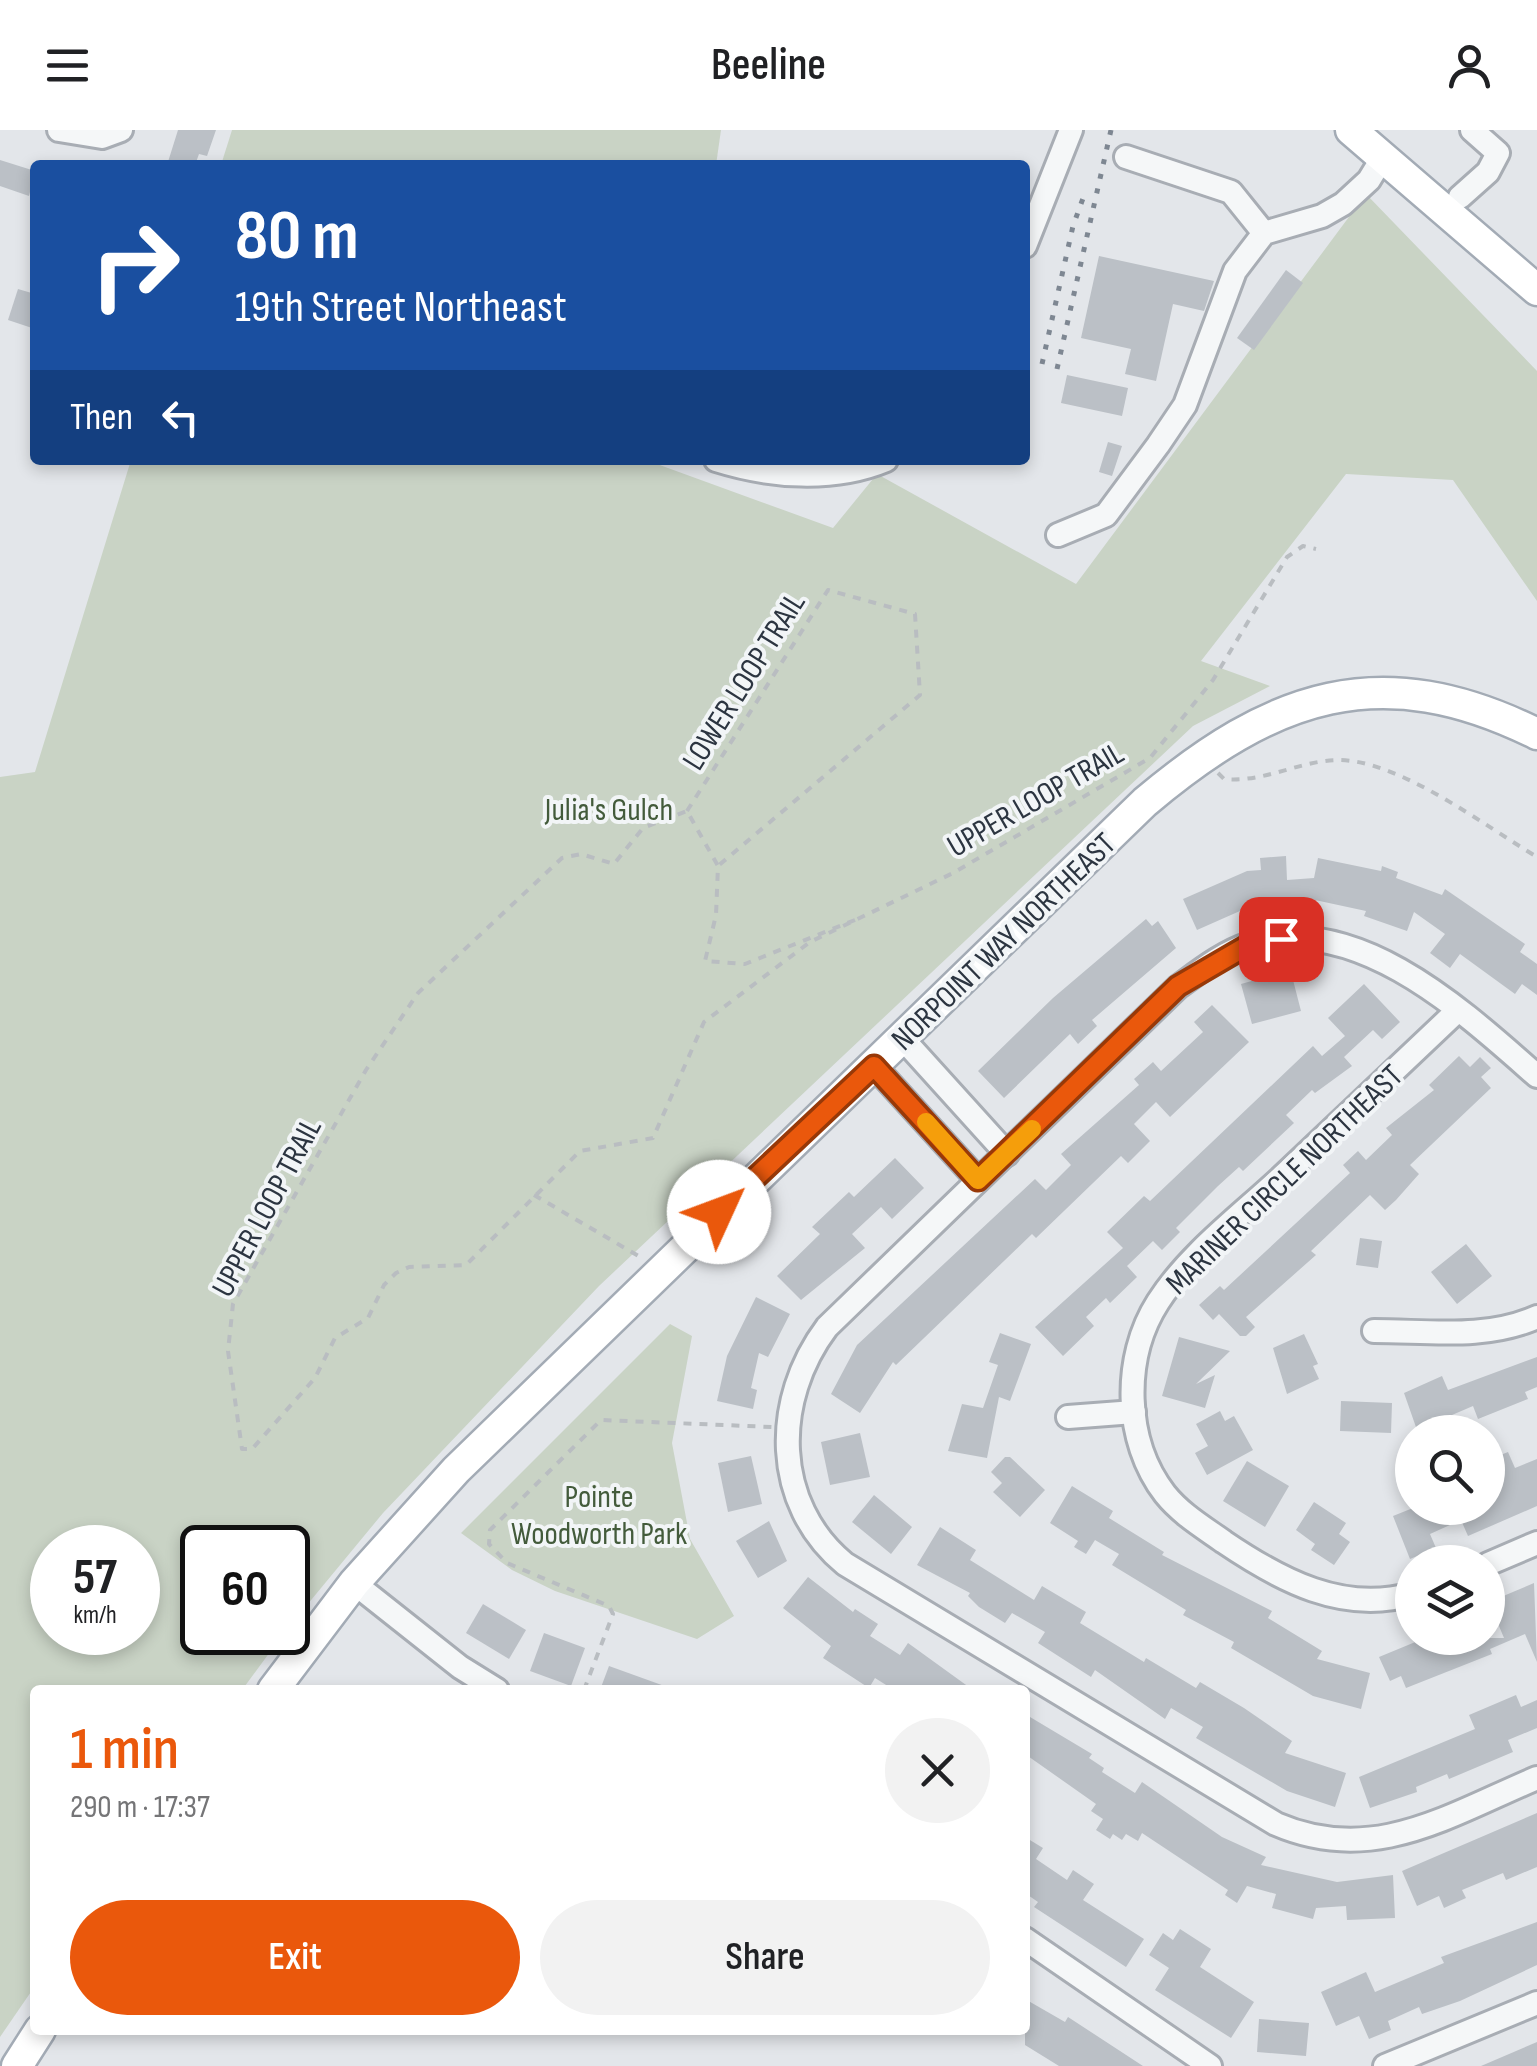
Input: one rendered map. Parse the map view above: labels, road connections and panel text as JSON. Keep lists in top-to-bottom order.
{
  "streets": {
    "main road": ["NORPOINT WAY NORTHEAST"],
    "street": ["MARINER CIRCLE NORTHEAST"],
    "path": ["LOWER LOOP TRAIL", "UPPER LOOP TRAIL"]
  },
  "crossings": [
    ["LOWER LOOP TRAIL", "UPPER LOOP TRAIL"]
  ],
  "parks": ["Julia's Gulch", "Pointe Woodworth Park"],
  "page": {
    "header": "Beeline",
    "turn": ["80 m", "19th Street Northeast"],
    "then": "Then",
    "speed": "57 km/h",
    "limit": "60",
    "heading": ["1 min", "290 m · 17:37"],
    "buttons": ["Exit", "Share"]
  }
}
